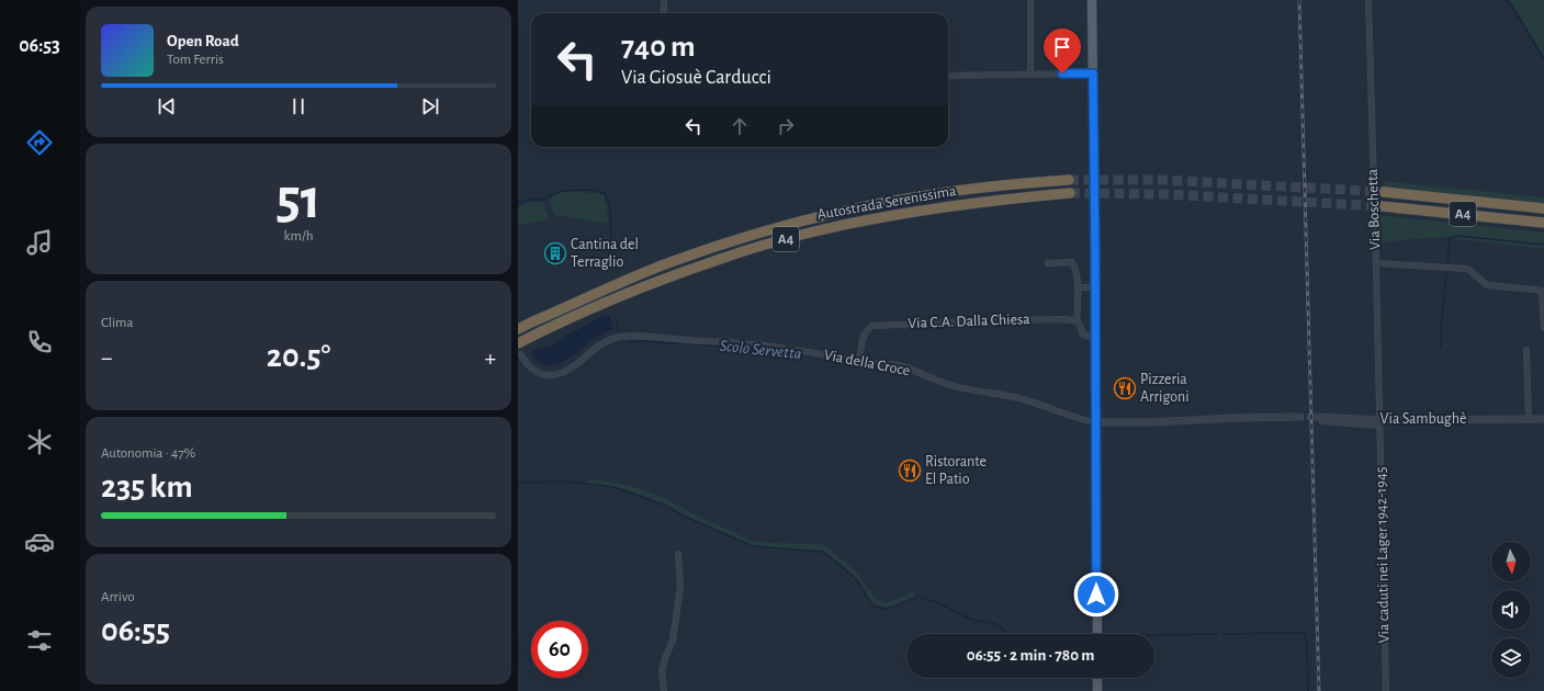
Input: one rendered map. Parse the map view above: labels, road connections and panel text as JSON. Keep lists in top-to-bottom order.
{
  "streets": {
    "highway": ["Autostrada Serenissima", "A4"],
    "street": [
      "Via Boschetta",
      "Via C.A. Dalla Chiesa",
      "Via della Croce",
      "Via Sambughè",
      "Via caduti nei Lager 1942-1945"
    ]
  },
  "crossings": [
    ["Via Boschetta", "Via Sambughè"],
    ["Via Boschetta", "Via caduti nei Lager 1942-1945"],
    ["Via C.A. Dalla Chiesa", "Via della Croce"],
    ["Via Sambughè", "Via caduti nei Lager 1942-1945"]
  ],
  "water": ["Scolo Servetta"],
  "places": {
    "building": ["Cantina del Terraglio"],
    "restaurant": ["Pizzeria Arrigoni", "Ristorante El Patio"]
  },
  "north": "bottom",
  "page": {
    "tabs": "06:53",
    "turn": ["740 m", "Via Giosuè Carducci"],
    "song": ["Open Road", "Tom Ferris"],
    "tile": [
      ["51", "km/h"],
      "Clima",
      ["Autonomia · 47%", "235 km"],
      ["Arrivo", "06:55"]
    ],
    "heat": ["−", "20.5°", "+"],
    "limit": "60",
    "trip": "06:55 · 2 min · 780 m"
  }
}
